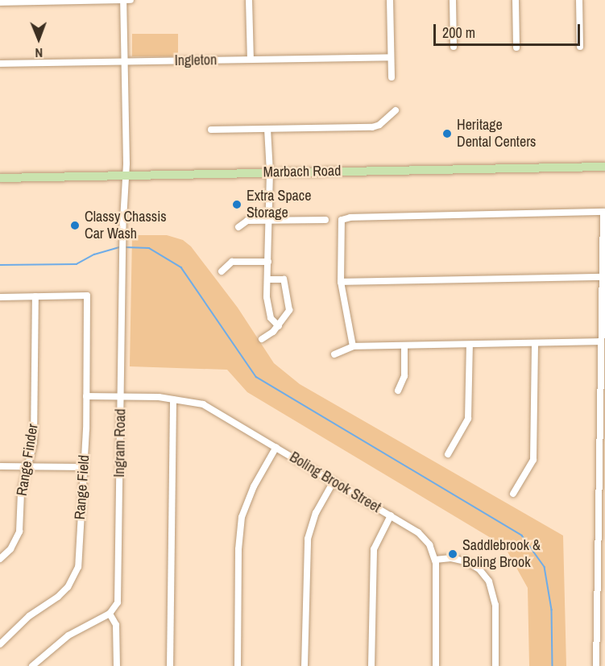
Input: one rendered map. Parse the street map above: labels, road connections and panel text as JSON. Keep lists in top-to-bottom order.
{
  "streets": {
    "main road": ["Marbach Road"],
    "street": [
      "Ingleton",
      "Ingram Road",
      "Range Finder",
      "Boling Brook Street",
      "Range Field"
    ]
  },
  "crossings": [
    ["Ingleton", "Ingram Road"],
    ["Marbach Road", "Ingram Road"],
    ["Ingram Road", "Boling Brook Street"],
    ["Range Finder", "Range Field"],
    ["Boling Brook Street", "Range Field"]
  ],
  "places": [
    "Heritage Dental Centers",
    "Extra Space Storage",
    "Classy Chassis Car Wash",
    "Saddlebrook & Boling Brook"
  ],
  "scale_bar": "200 m",
  "north": "bottom"
}
